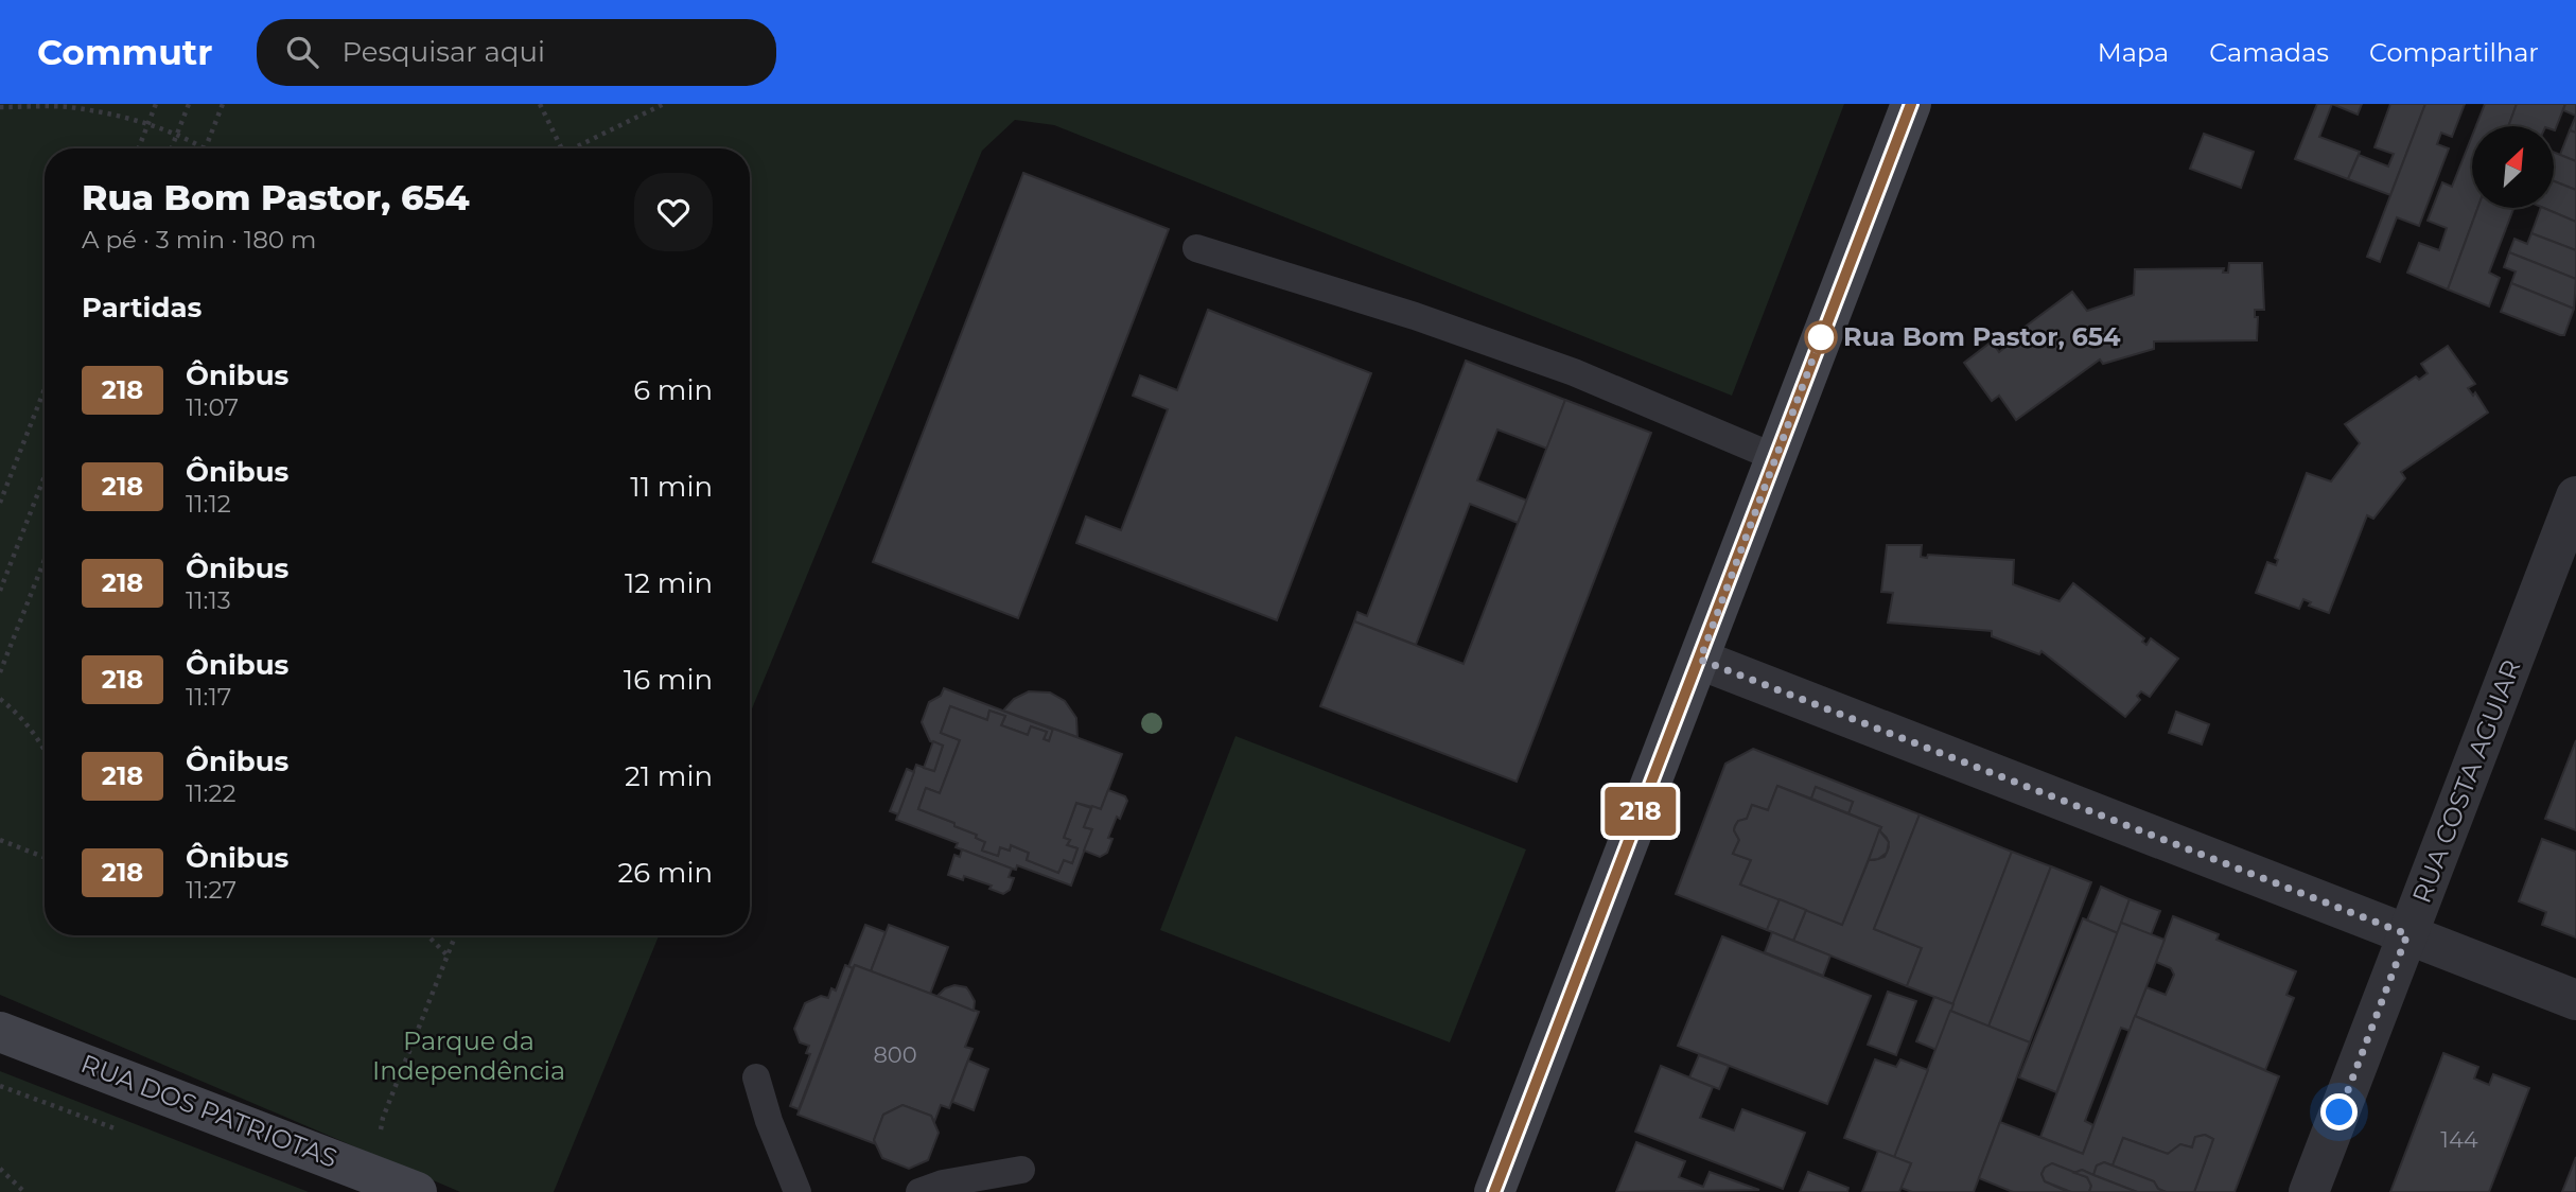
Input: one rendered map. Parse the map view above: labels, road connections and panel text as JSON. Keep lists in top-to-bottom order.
{
  "streets": {
    "main road": ["RUA DOS PATRIOTAS"],
    "street": ["RUA COSTA AGUIAR"]
  },
  "parks": ["Parque da Independência"],
  "places": ["Rua Bom Pastor, 654"],
  "lines": ["bus line 218"],
  "house_numbers": ["800", "144"],
  "north": "top right",
  "page": {
    "header": "Commutr",
    "search": "Pesquisar aqui",
    "nav": ["Mapa", "Camadas", "Compartilhar"],
    "on_map": "218",
    "heading": [
      ["Rua Bom Pastor, 654", "A pé · 3 min · 180 m"],
      "Partidas"
    ],
    "list": [
      {
        "mark": "218",
        "name": "Ônibus",
        "note": "11:07",
        "value": "6 min"
      },
      {
        "mark": "218",
        "name": "Ônibus",
        "note": "11:12",
        "value": "11 min"
      },
      {
        "mark": "218",
        "name": "Ônibus",
        "note": "11:13",
        "value": "12 min"
      },
      {
        "mark": "218",
        "name": "Ônibus",
        "note": "11:17",
        "value": "16 min"
      },
      {
        "mark": "218",
        "name": "Ônibus",
        "note": "11:22",
        "value": "21 min"
      },
      {
        "mark": "218",
        "name": "Ônibus",
        "note": "11:27",
        "value": "26 min"
      }
    ]
  }
}
